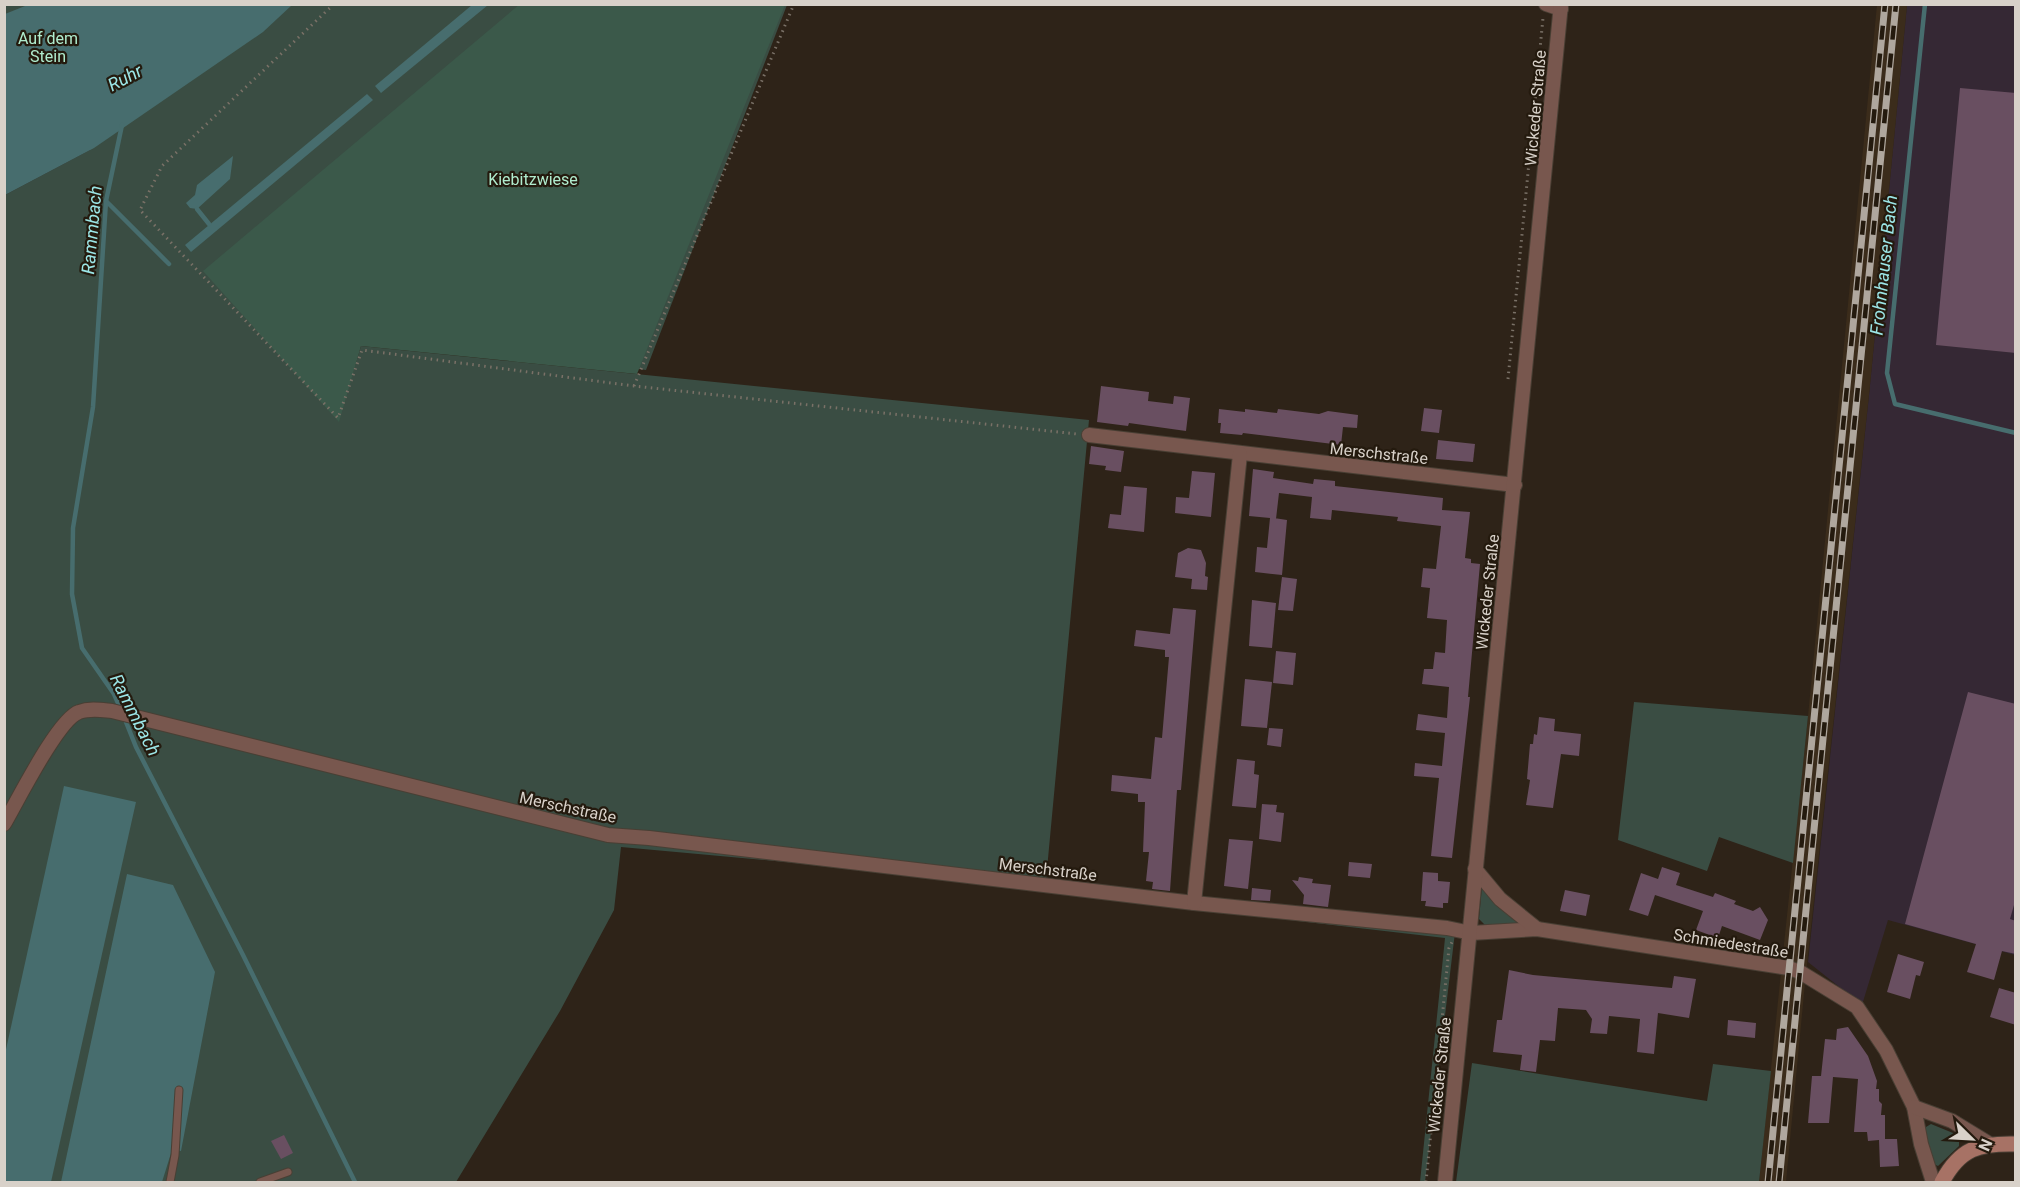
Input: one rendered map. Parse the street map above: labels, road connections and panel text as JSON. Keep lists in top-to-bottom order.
{
  "streets": {
    "street": ["Wickeder Straße", "Merschstraße", "Schmiedestraße"]
  },
  "crossings": [
    ["Wickeder Straße", "Merschstraße"],
    ["Wickeder Straße", "Schmiedestraße"],
    ["Merschstraße", "Schmiedestraße"]
  ],
  "water": ["Ruhr", "Rammbach", "Frohnhauser Bach"],
  "parks": ["Auf dem Stein", "Kiebitzwiese"],
  "north": "bottom right"
}
